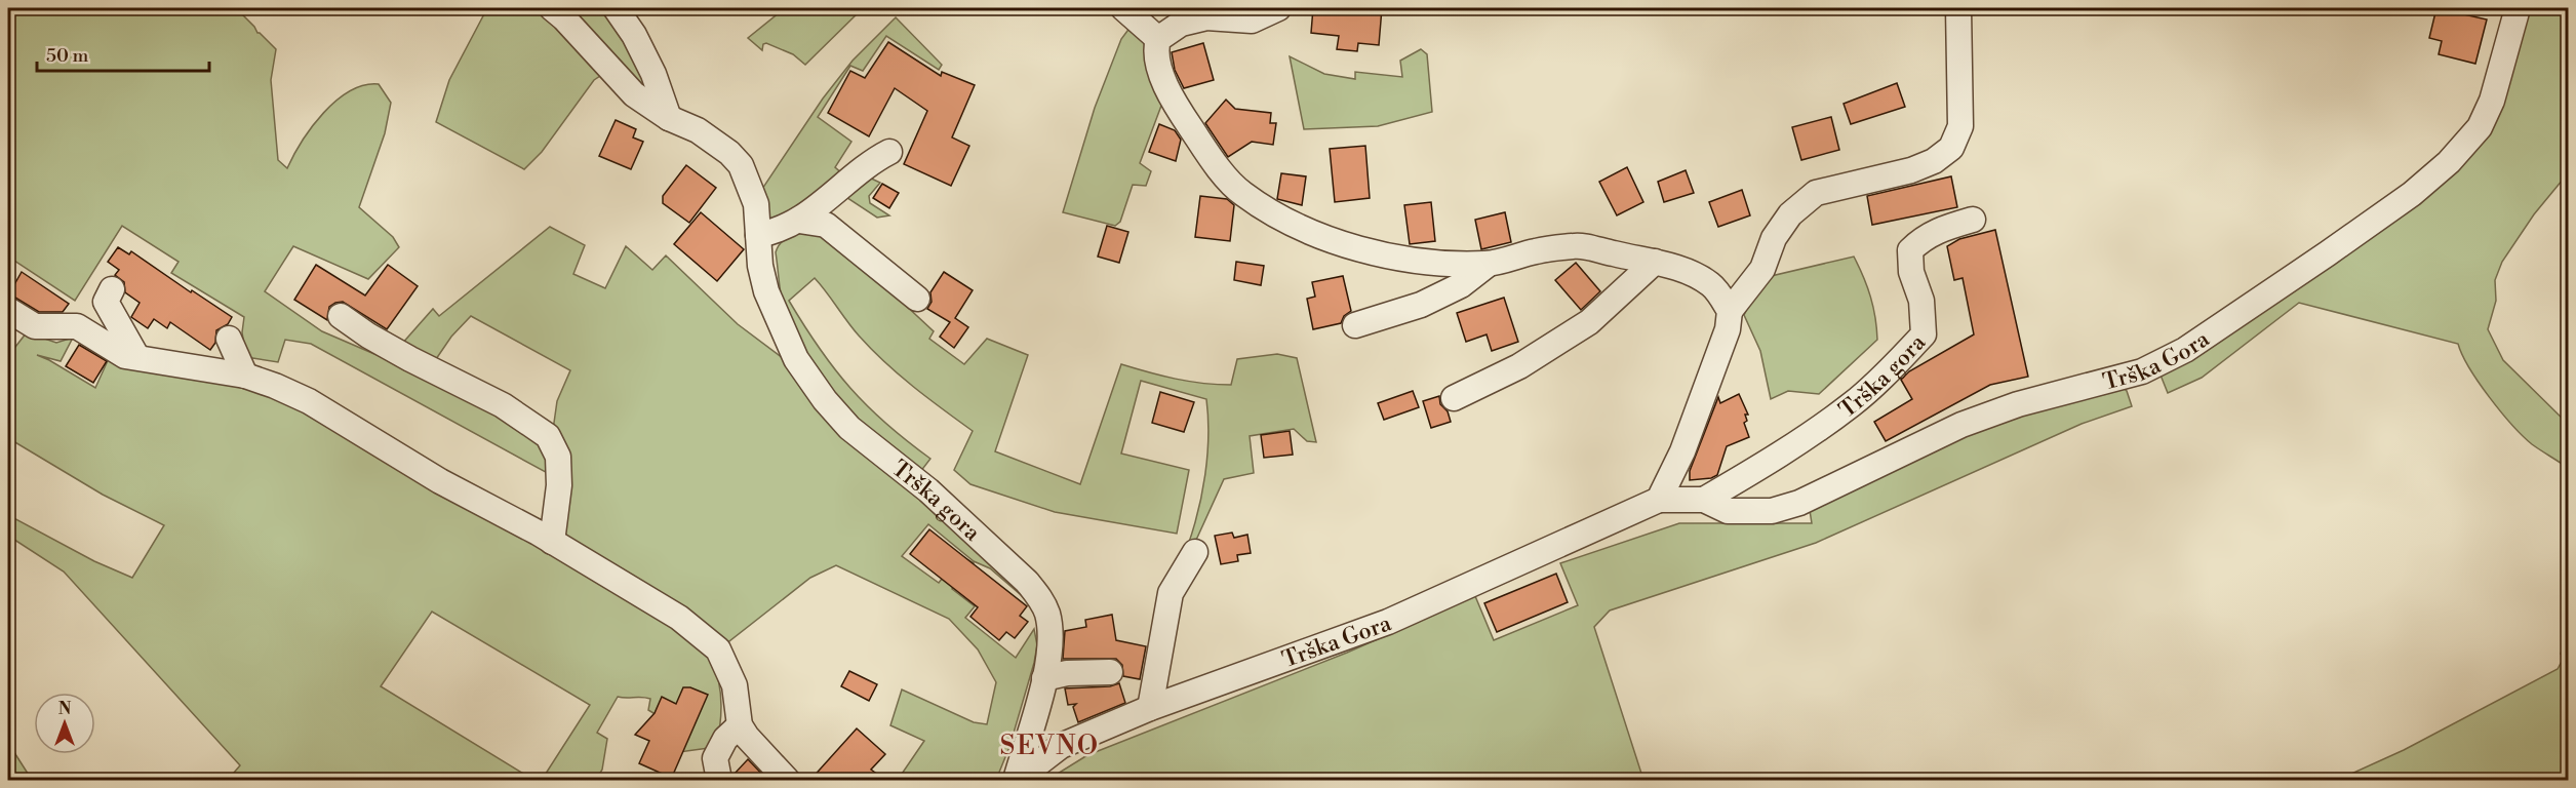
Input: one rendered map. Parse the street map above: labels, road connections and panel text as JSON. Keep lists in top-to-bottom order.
{
  "streets": {
    "street": ["Trška Gora", "Trška gora"]
  },
  "crossings": [
    ["Trška Gora", "Trška gora"]
  ],
  "districts": ["SEVNO"],
  "scale_bar": "50 m",
  "north": "top"
}
